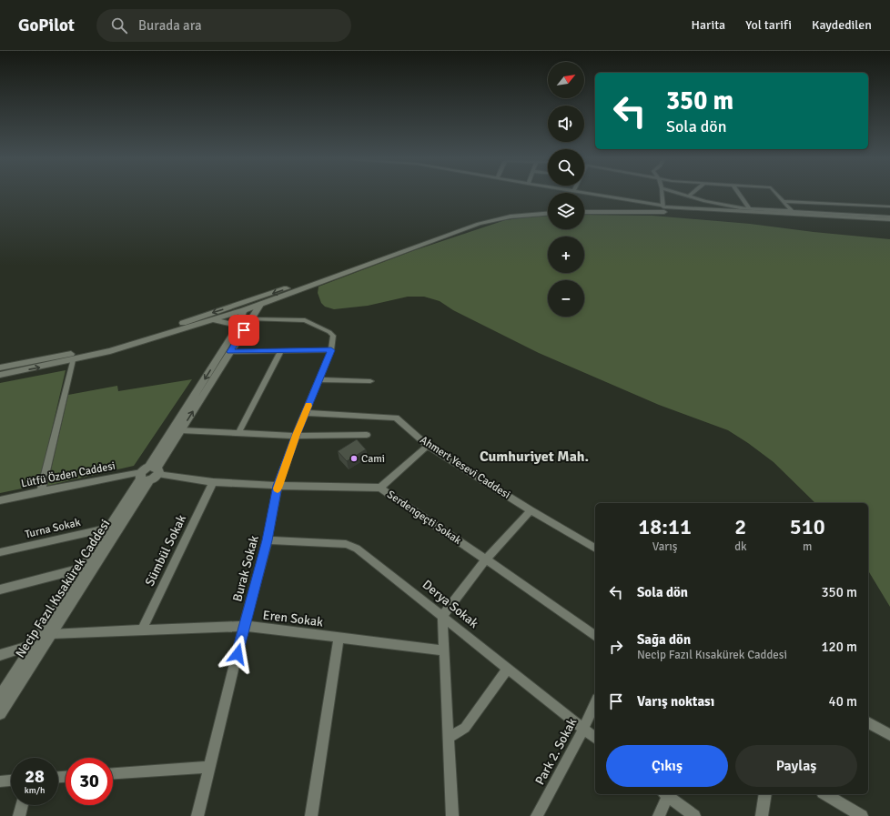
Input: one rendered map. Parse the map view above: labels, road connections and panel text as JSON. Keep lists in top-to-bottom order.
{
  "streets": {
    "main road": ["Necip Fazıl Kısakürek Caddesi"],
    "street": [
      "Ahmert Yesevi Caddesi",
      "Lütfü Özden Caddesi",
      "Serdengeçti Sokak",
      "Turna Sokak",
      "Sümbül Sokak",
      "Burak Sokak",
      "Derya Sokak",
      "Eren Sokak",
      "Park 2. Sokak"
    ]
  },
  "crossings": [
    ["Ahmert Yesevi Caddesi", "Burak Sokak"],
    ["Lütfü Özden Caddesi", "Serdengeçti Sokak"],
    ["Lütfü Özden Caddesi", "Necip Fazıl Kısakürek Caddesi"],
    ["Serdengeçti Sokak", "Sümbül Sokak"],
    ["Serdengeçti Sokak", "Burak Sokak"],
    ["Serdengeçti Sokak", "Necip Fazıl Kısakürek Caddesi"],
    ["Turna Sokak", "Necip Fazıl Kısakürek Caddesi"],
    ["Sümbül Sokak", "Eren Sokak"],
    ["Burak Sokak", "Necip Fazıl Kısakürek Caddesi"],
    ["Burak Sokak", "Derya Sokak"],
    ["Burak Sokak", "Eren Sokak"],
    ["Necip Fazıl Kısakürek Caddesi", "Eren Sokak"],
    ["Derya Sokak", "Park 2. Sokak"]
  ],
  "districts": ["Cumhuriyet Mah."],
  "places": ["Cami"],
  "north": "top right",
  "page": {
    "header": "GoPilot",
    "search": "Burada ara",
    "nav": ["Harita", "Yol tarifi", "Kaydedilen"],
    "map_buttons": ["+", "−"],
    "turn": ["350 m", "Sola dön"],
    "eta": [
      "18:11",
      "Varış",
      "2",
      "dk",
      "510",
      "m"
    ],
    "list": [
      {
        "name": "Sola dön",
        "value": "350 m"
      },
      {
        "name": "Sağa dön",
        "note": "Necip Fazıl Kısakürek Caddesi",
        "value": "120 m"
      },
      {
        "name": "Varış noktası",
        "value": "40 m"
      }
    ],
    "buttons": ["Çıkış", "Paylaş"],
    "speed": "28 km/h",
    "limit": "30"
  }
}
